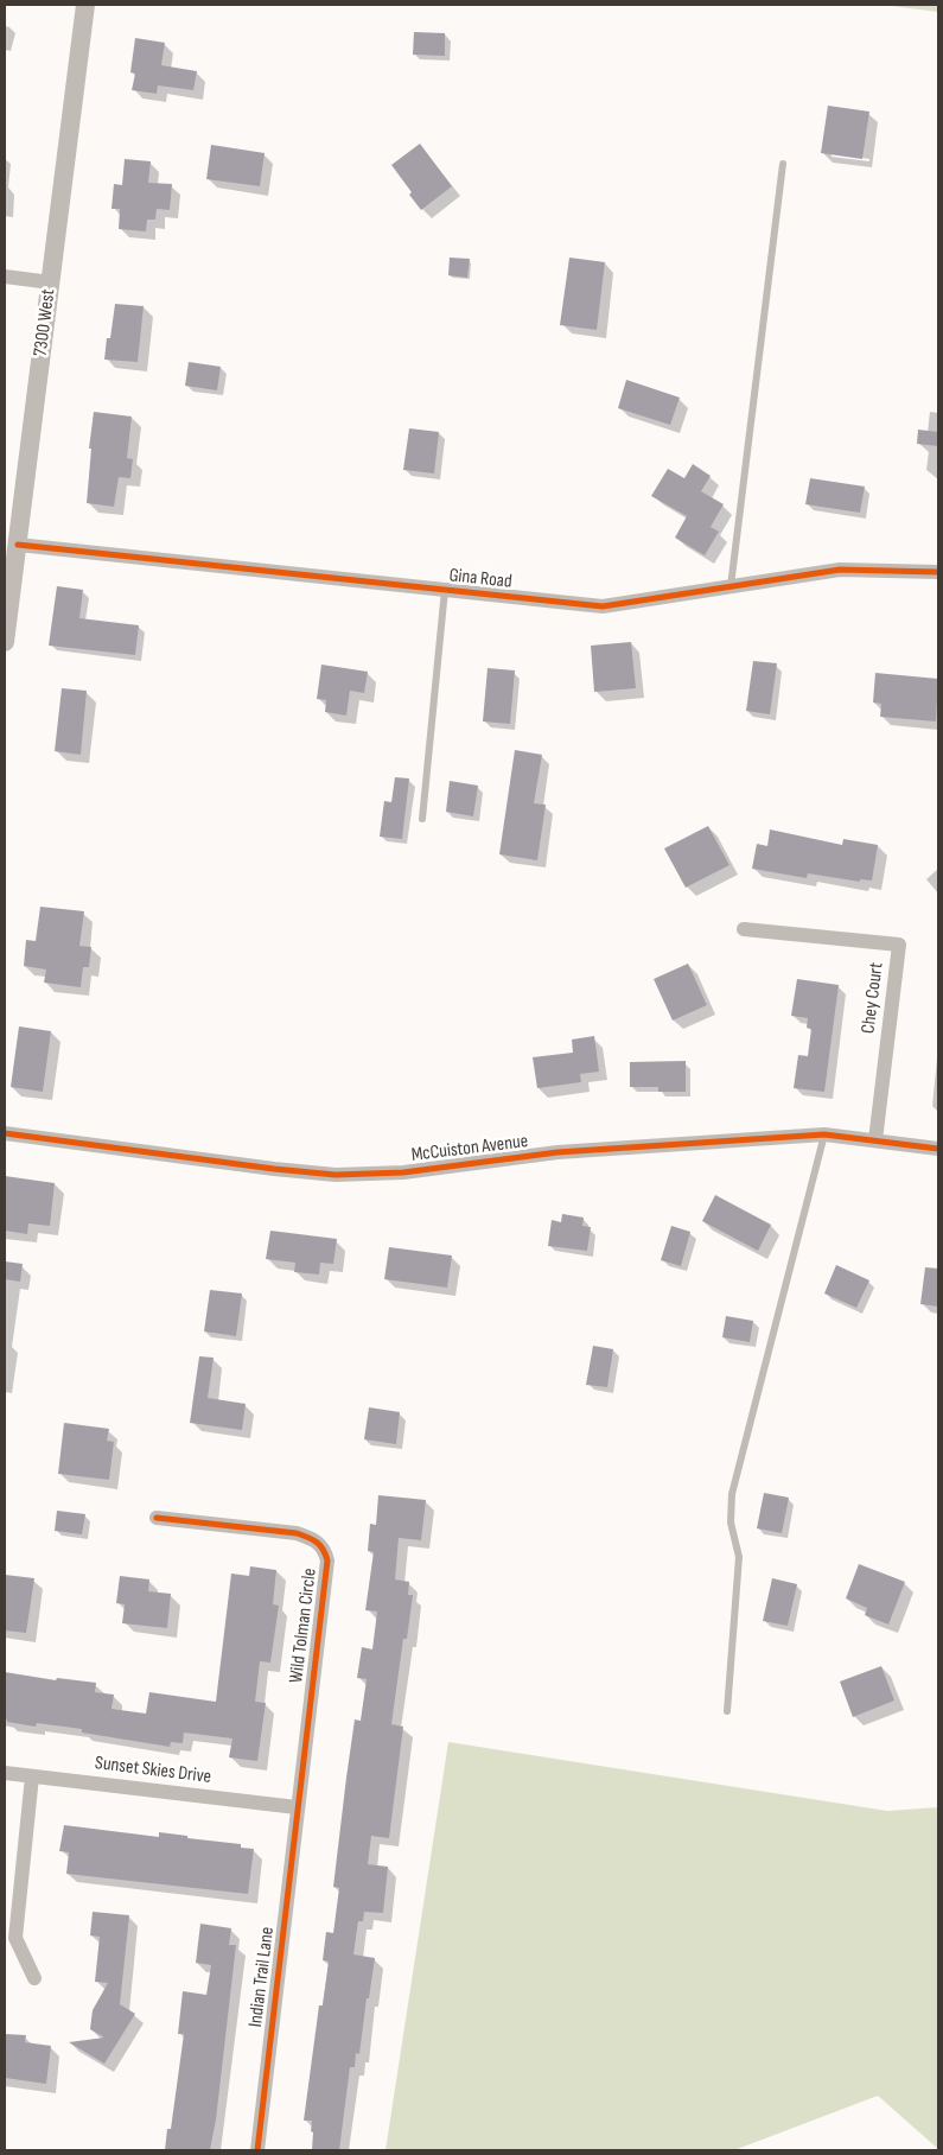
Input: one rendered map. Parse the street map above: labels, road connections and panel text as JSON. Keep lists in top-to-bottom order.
{
  "streets": {
    "street": [
      "7300 West",
      "Gina Road",
      "Chey Court",
      "McCuiston Avenue",
      "Wild Tolman Circle",
      "Sunset Skies Drive",
      "Indian Trail Lane"
    ]
  },
  "crossings": [
    ["7300 West", "Gina Road"],
    ["Chey Court", "McCuiston Avenue"],
    ["Wild Tolman Circle", "Sunset Skies Drive"],
    ["Wild Tolman Circle", "Indian Trail Lane"],
    ["Sunset Skies Drive", "Indian Trail Lane"]
  ]
}
